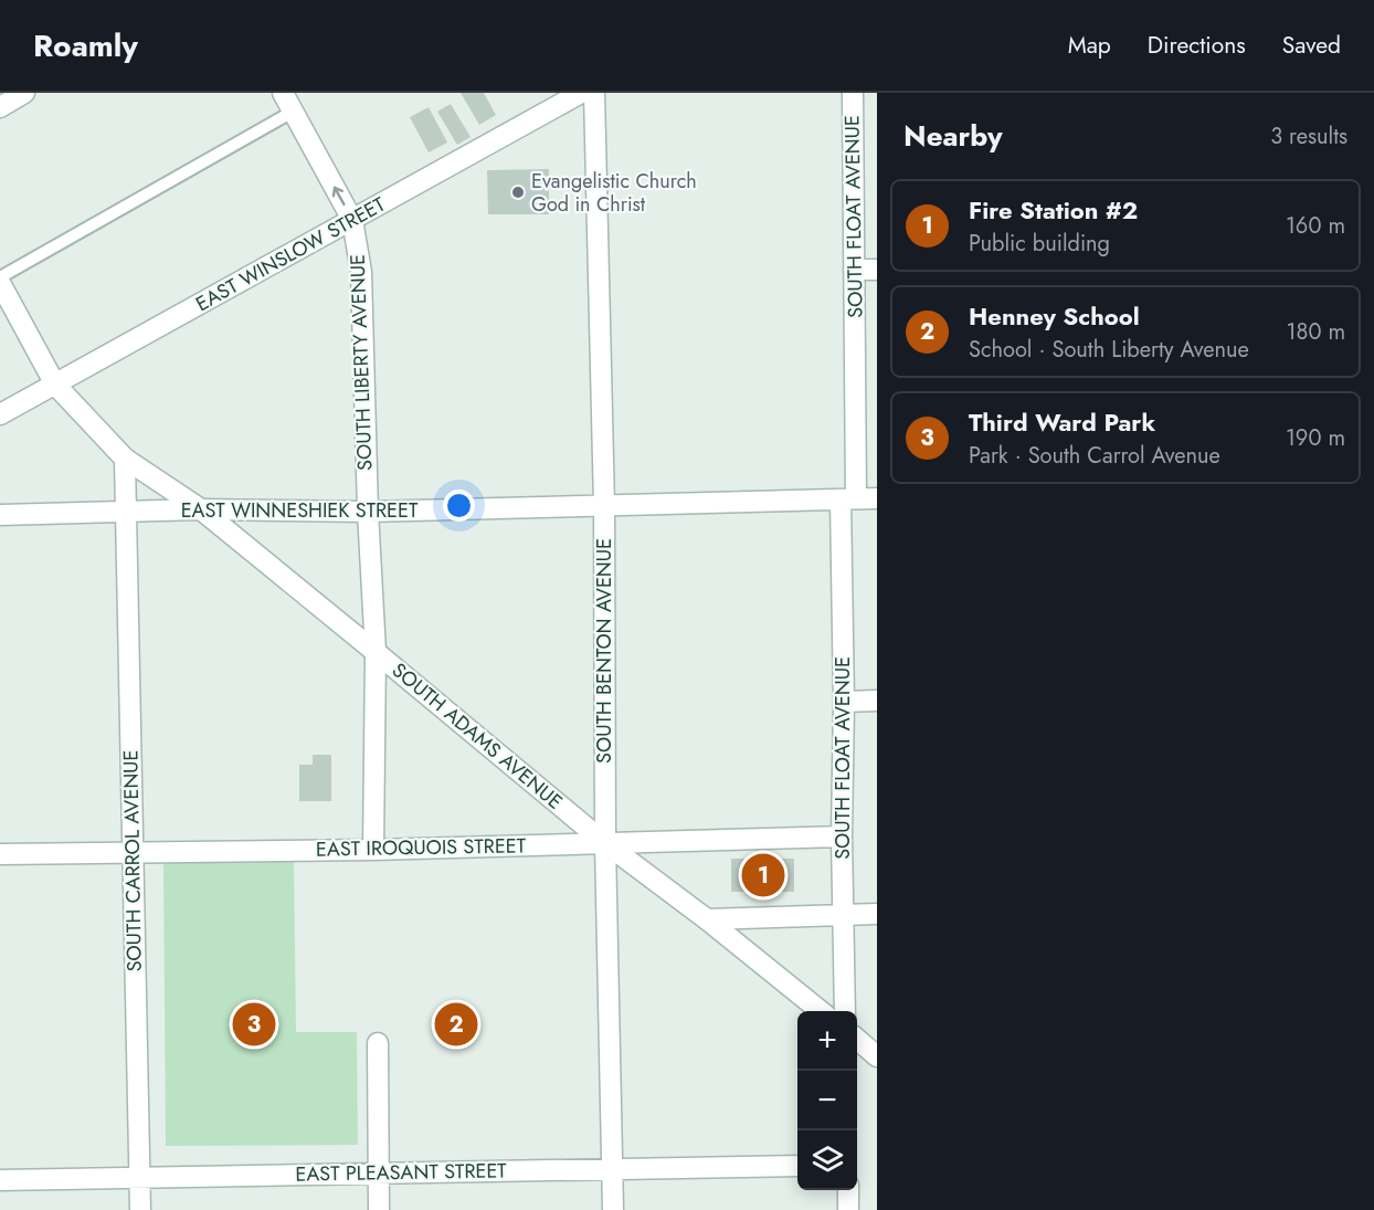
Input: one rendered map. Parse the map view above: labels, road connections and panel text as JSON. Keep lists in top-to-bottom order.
{
  "streets": {
    "street": [
      "SOUTH FLOAT AVENUE",
      "EAST WINSLOW STREET",
      "SOUTH LIBERTY AVENUE",
      "EAST WINNESHIEK STREET",
      "SOUTH BENTON AVENUE",
      "SOUTH ADAMS AVENUE",
      "EAST IROQUOIS STREET",
      "SOUTH CARROL AVENUE",
      "EAST PLEASANT STREET"
    ]
  },
  "crossings": [
    ["SOUTH FLOAT AVENUE", "EAST WINNESHIEK STREET"],
    ["SOUTH FLOAT AVENUE", "EAST IROQUOIS STREET"],
    ["EAST WINSLOW STREET", "SOUTH LIBERTY AVENUE"],
    ["EAST WINSLOW STREET", "SOUTH ADAMS AVENUE"],
    ["SOUTH LIBERTY AVENUE", "EAST WINNESHIEK STREET"],
    ["SOUTH LIBERTY AVENUE", "SOUTH ADAMS AVENUE"],
    ["SOUTH LIBERTY AVENUE", "EAST IROQUOIS STREET"],
    ["EAST WINNESHIEK STREET", "SOUTH BENTON AVENUE"],
    ["EAST WINNESHIEK STREET", "SOUTH ADAMS AVENUE"],
    ["EAST WINNESHIEK STREET", "SOUTH CARROL AVENUE"],
    ["SOUTH BENTON AVENUE", "SOUTH ADAMS AVENUE"],
    ["SOUTH BENTON AVENUE", "EAST IROQUOIS STREET"],
    ["SOUTH BENTON AVENUE", "EAST PLEASANT STREET"],
    ["SOUTH ADAMS AVENUE", "EAST IROQUOIS STREET"],
    ["EAST IROQUOIS STREET", "SOUTH CARROL AVENUE"],
    ["SOUTH CARROL AVENUE", "EAST PLEASANT STREET"]
  ],
  "places": ["Evangelistic Church God in Christ"],
  "page": {
    "header": "Roamly",
    "nav": ["Map", "Directions", "Saved"],
    "heading": ["Nearby", "3 results"],
    "list": [
      {
        "mark": "1",
        "name": "Fire Station #2",
        "note": "Public building",
        "value": "160 m"
      },
      {
        "mark": "2",
        "name": "Henney School",
        "note": "School · South Liberty Avenue",
        "value": "180 m"
      },
      {
        "mark": "3",
        "name": "Third Ward Park",
        "note": "Park · South Carrol Avenue",
        "value": "190 m"
      }
    ],
    "pins": ["1", "2", "3"],
    "map_buttons": ["+", "−"]
  }
}
